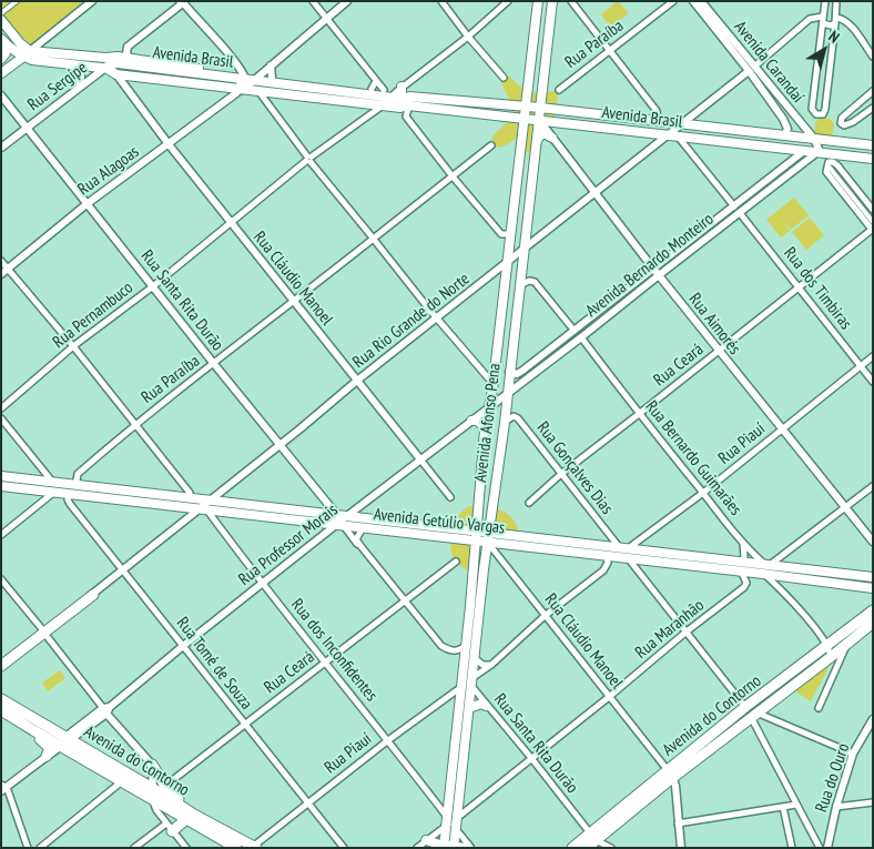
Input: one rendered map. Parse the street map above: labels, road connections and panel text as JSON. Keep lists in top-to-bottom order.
{
  "streets": {
    "main road": [
      "Avenida Brasil",
      "Avenida Afonso Pena",
      "Avenida Getúlio Vargas",
      "Avenida do Contorno"
    ],
    "street": [
      "Rua Paraíba",
      "Avenida Carandaí",
      "Rua Sergipe",
      "Rua Alagoas",
      "Avenida Bernardo Monteiro",
      "Rua Cláudio Manoel",
      "Rua dos Timbiras",
      "Rua Santa Rita Durão",
      "Rua Pernambuco",
      "Rua Rio Grande do Norte",
      "Rua Aimorés",
      "Rua Ceará",
      "Rua Piauí",
      "Rua Bernardo Guimarães",
      "Rua Gonçalves Dias",
      "Rua Professor Morais",
      "Rua Maranhão",
      "Rua dos Inconfidentes",
      "Rua Tomé de Souza",
      "Rua do Ouro"
    ]
  },
  "crossings": [
    ["Rua Paraíba", "Rua Cláudio Manoel"],
    ["Rua Paraíba", "Rua Santa Rita Durão"],
    ["Rua Paraíba", "Avenida Getúlio Vargas"],
    ["Avenida Brasil", "Avenida Carandaí"],
    ["Avenida Brasil", "Rua Sergipe"],
    ["Avenida Brasil", "Rua Alagoas"],
    ["Avenida Brasil", "Avenida Bernardo Monteiro"],
    ["Avenida Brasil", "Rua Cláudio Manoel"],
    ["Avenida Brasil", "Rua Pernambuco"],
    ["Avenida Brasil", "Rua Rio Grande do Norte"],
    ["Avenida Brasil", "Rua Aimorés"],
    ["Avenida Brasil", "Avenida Afonso Pena"],
    ["Avenida Carandaí", "Rua Rio Grande do Norte"],
    ["Rua Sergipe", "Rua Santa Rita Durão"],
    ["Rua Alagoas", "Rua Cláudio Manoel"],
    ["Rua Alagoas", "Rua Santa Rita Durão"],
    ["Avenida Bernardo Monteiro", "Rua dos Timbiras"],
    ["Avenida Bernardo Monteiro", "Rua Aimorés"],
    ["Avenida Bernardo Monteiro", "Avenida Afonso Pena"],
    ["Avenida Bernardo Monteiro", "Rua Bernardo Guimarães"],
    ["Avenida Bernardo Monteiro", "Rua Professor Morais"],
    ["Rua Cláudio Manoel", "Rua Pernambuco"],
    ["Rua Cláudio Manoel", "Rua Rio Grande do Norte"],
    ["Rua Cláudio Manoel", "Avenida Afonso Pena"],
    ["Rua Cláudio Manoel", "Avenida Getúlio Vargas"],
    ["Rua Cláudio Manoel", "Rua Professor Morais"],
    ["Rua Cláudio Manoel", "Rua Maranhão"],
    ["Rua Cláudio Manoel", "Avenida do Contorno"],
    ["Rua dos Timbiras", "Rua Ceará"],
    ["Rua dos Timbiras", "Rua Piauí"],
    ["Rua Santa Rita Durão", "Rua Pernambuco"],
    ["Rua Santa Rita Durão", "Rua Rio Grande do Norte"],
    ["Rua Santa Rita Durão", "Avenida Afonso Pena"],
    ["Rua Santa Rita Durão", "Avenida Getúlio Vargas"],
    ["Rua Santa Rita Durão", "Rua Maranhão"],
    ["Rua Santa Rita Durão", "Avenida do Contorno"],
    ["Rua Rio Grande do Norte", "Rua Aimorés"],
    ["Rua Rio Grande do Norte", "Avenida Afonso Pena"],
    ["Rua Rio Grande do Norte", "Avenida Getúlio Vargas"],
    ["Rua Rio Grande do Norte", "Rua dos Inconfidentes"],
    ["Rua Aimorés", "Rua Ceará"],
    ["Rua Aimorés", "Avenida Afonso Pena"],
    ["Rua Aimorés", "Rua Piauí"],
    ["Rua Ceará", "Rua Bernardo Guimarães"],
    ["Rua Ceará", "Rua Gonçalves Dias"],
    ["Rua Ceará", "Rua dos Inconfidentes"],
    ["Rua Ceará", "Rua Tomé de Souza"],
    ["Avenida Afonso Pena", "Rua Piauí"],
    ["Avenida Afonso Pena", "Rua Gonçalves Dias"],
    ["Avenida Afonso Pena", "Avenida Getúlio Vargas"],
    ["Avenida Afonso Pena", "Rua Professor Morais"],
    ["Avenida Afonso Pena", "Rua Maranhão"],
    ["Avenida Afonso Pena", "Rua dos Inconfidentes"],
    ["Rua Piauí", "Rua Bernardo Guimarães"],
    ["Rua Piauí", "Rua Gonçalves Dias"],
    ["Rua Piauí", "Avenida Getúlio Vargas"],
    ["Rua Piauí", "Rua dos Inconfidentes"],
    ["Rua Piauí", "Rua Tomé de Souza"],
    ["Rua Piauí", "Avenida do Contorno"],
    ["Rua Bernardo Guimarães", "Avenida Getúlio Vargas"],
    ["Rua Bernardo Guimarães", "Avenida do Contorno"],
    ["Rua Gonçalves Dias", "Avenida Getúlio Vargas"],
    ["Avenida Getúlio Vargas", "Rua Professor Morais"],
    ["Avenida Getúlio Vargas", "Rua Maranhão"],
    ["Avenida Getúlio Vargas", "Rua dos Inconfidentes"],
    ["Avenida Getúlio Vargas", "Rua Tomé de Souza"],
    ["Rua Professor Morais", "Rua dos Inconfidentes"],
    ["Rua Professor Morais", "Rua Tomé de Souza"],
    ["Rua Professor Morais", "Avenida do Contorno"]
  ],
  "north": "top right"
}
